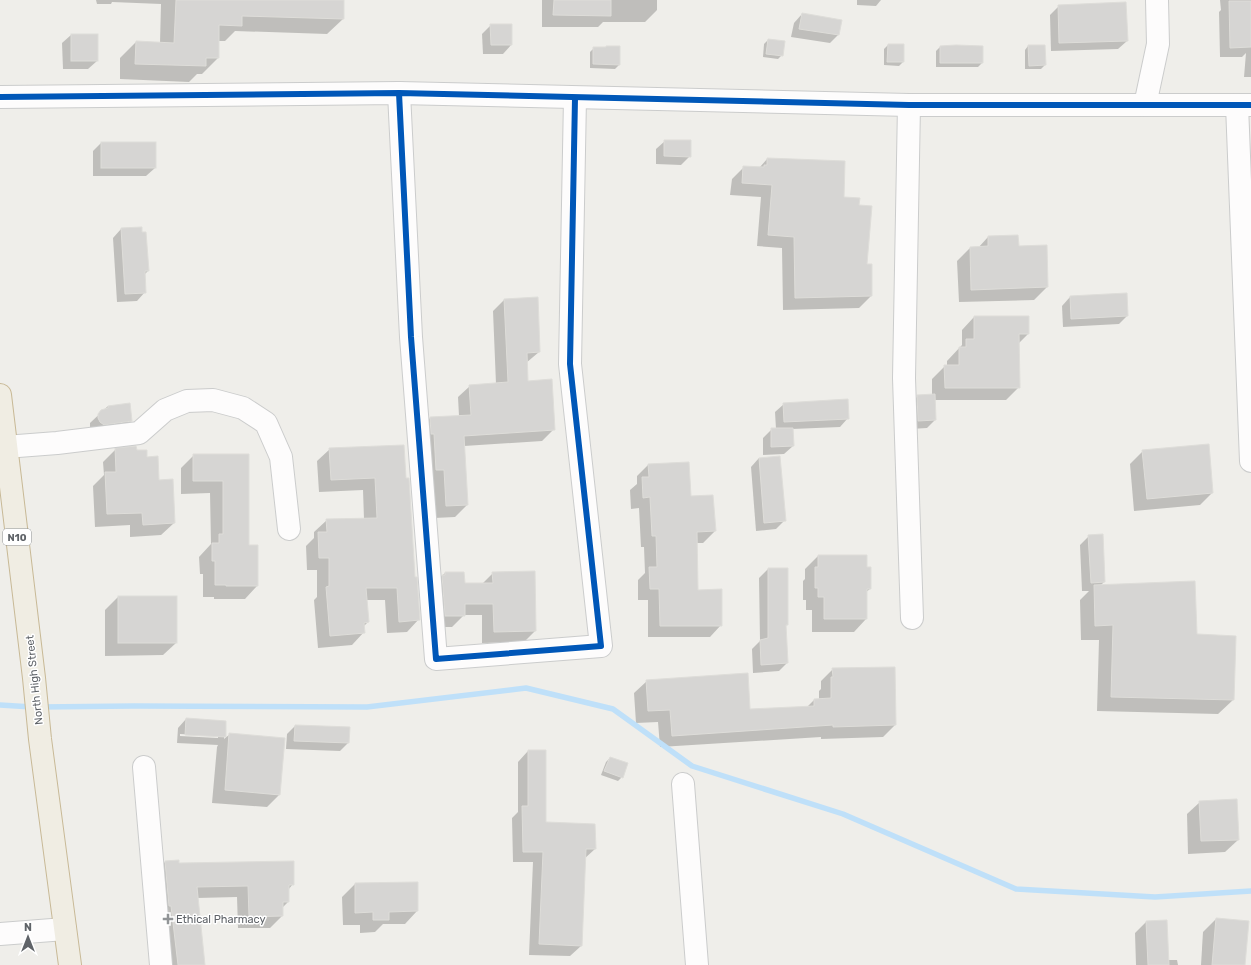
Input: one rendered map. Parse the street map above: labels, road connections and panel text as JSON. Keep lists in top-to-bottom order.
{
  "streets": {
    "highway": ["N10", "North High Street"]
  },
  "places": {
    "health": ["Ethical Pharmacy"]
  },
  "north": "top"
}
